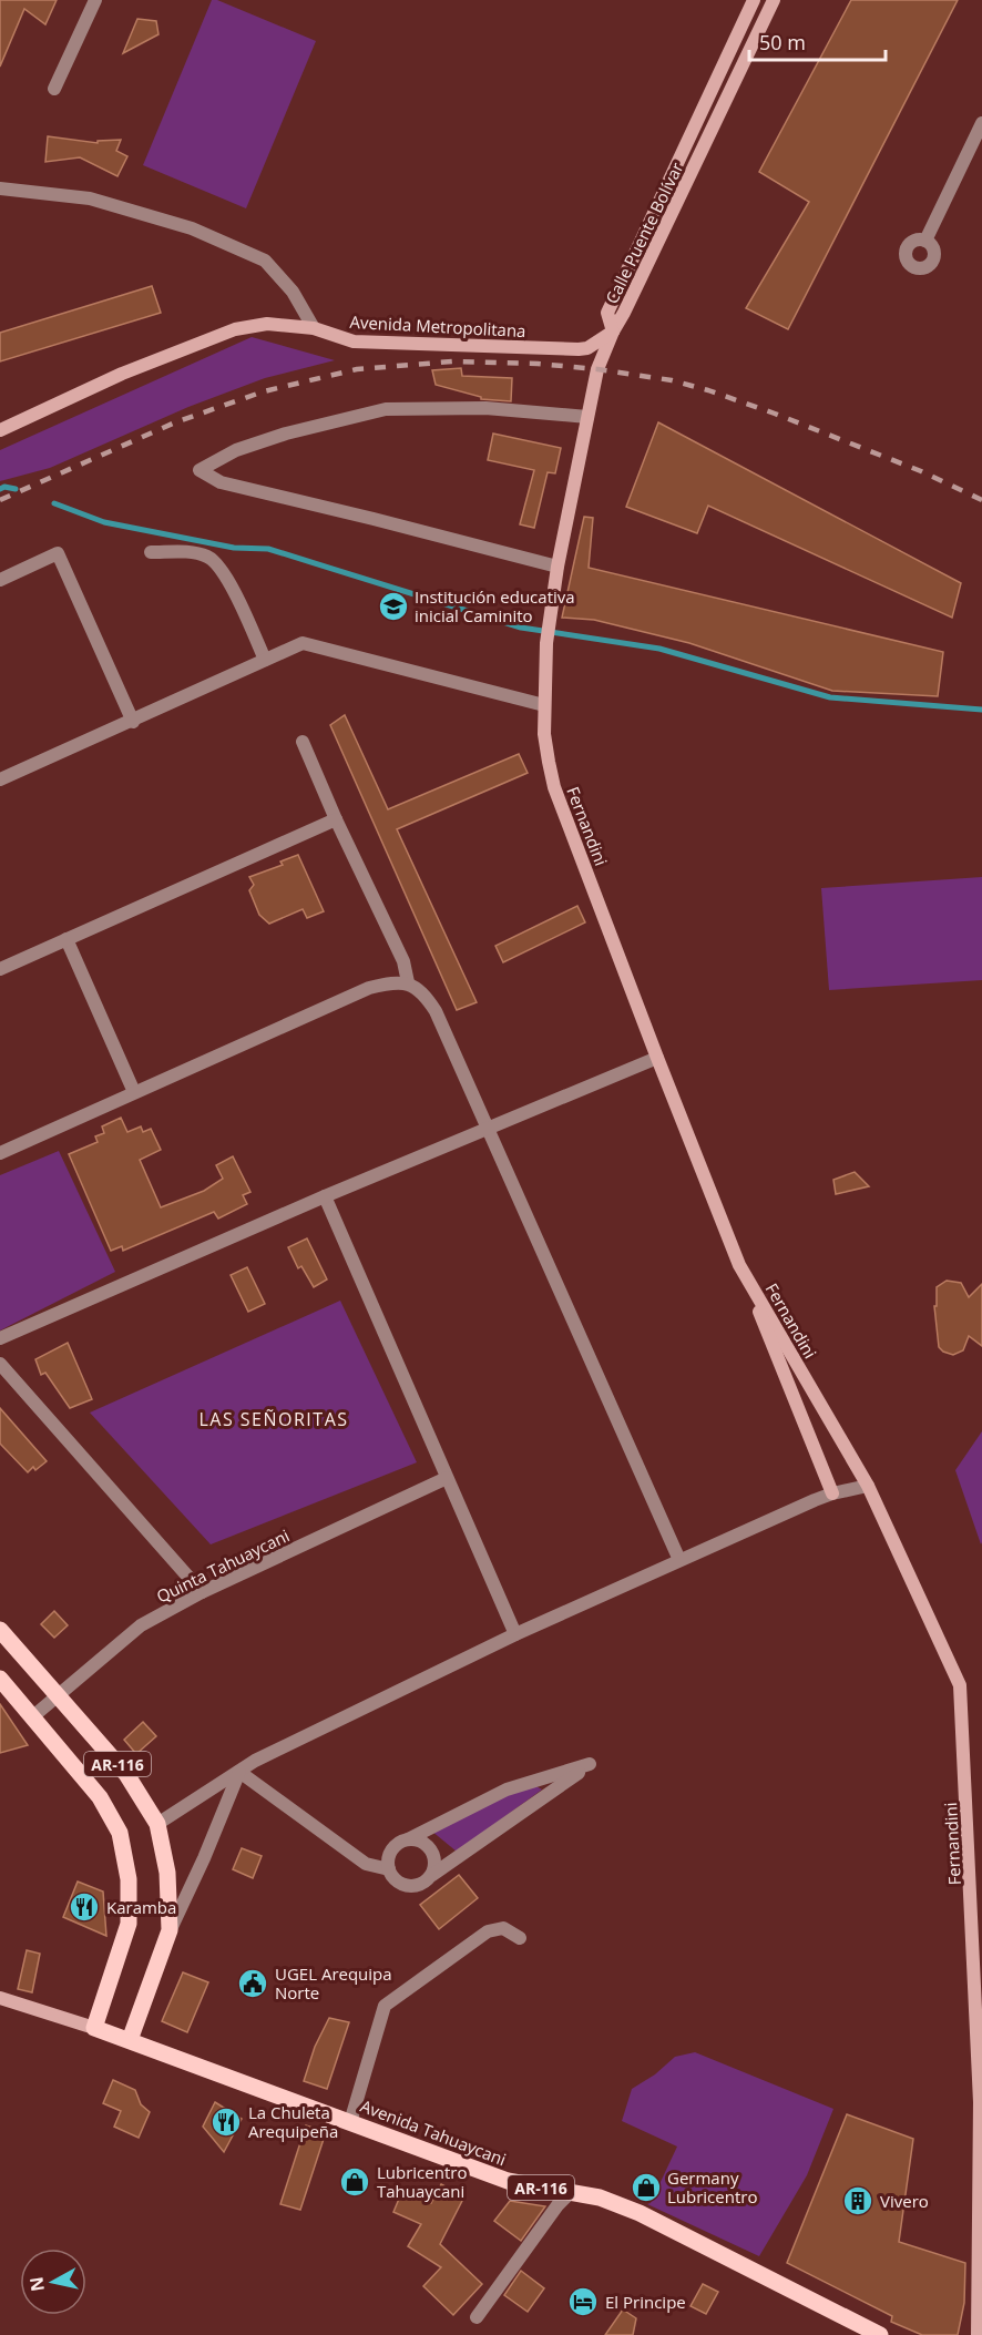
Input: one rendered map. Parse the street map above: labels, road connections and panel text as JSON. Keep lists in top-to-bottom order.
{
  "streets": {
    "main road": ["AR-116", "Avenida Tahuaycani"],
    "street": [
      "Calle Puente Bolívar",
      "Avenida Metropolitana",
      "Fernandini",
      "Quinta Tahuaycani"
    ]
  },
  "crossings": [
    ["Calle Puente Bolívar", "Avenida Metropolitana"],
    ["Calle Puente Bolívar", "Fernandini"],
    ["Avenida Metropolitana", "Fernandini"],
    ["Quinta Tahuaycani", "AR-116"],
    ["AR-116", "Avenida Tahuaycani"]
  ],
  "districts": ["LAS SEÑORITAS"],
  "places": {
    "school or university": ["Institución educativa inicial Caminito"],
    "restaurant": ["Karamba", "La Chuleta Arequipeña"],
    "public building": ["UGEL Arequipa Norte"],
    "shop": ["Lubricentro Tahuaycani", "Germany Lubricentro"],
    "building": ["Vivero"],
    "hotel": ["El Principe"]
  },
  "scale_bar": "50 m",
  "north": "left"
}
